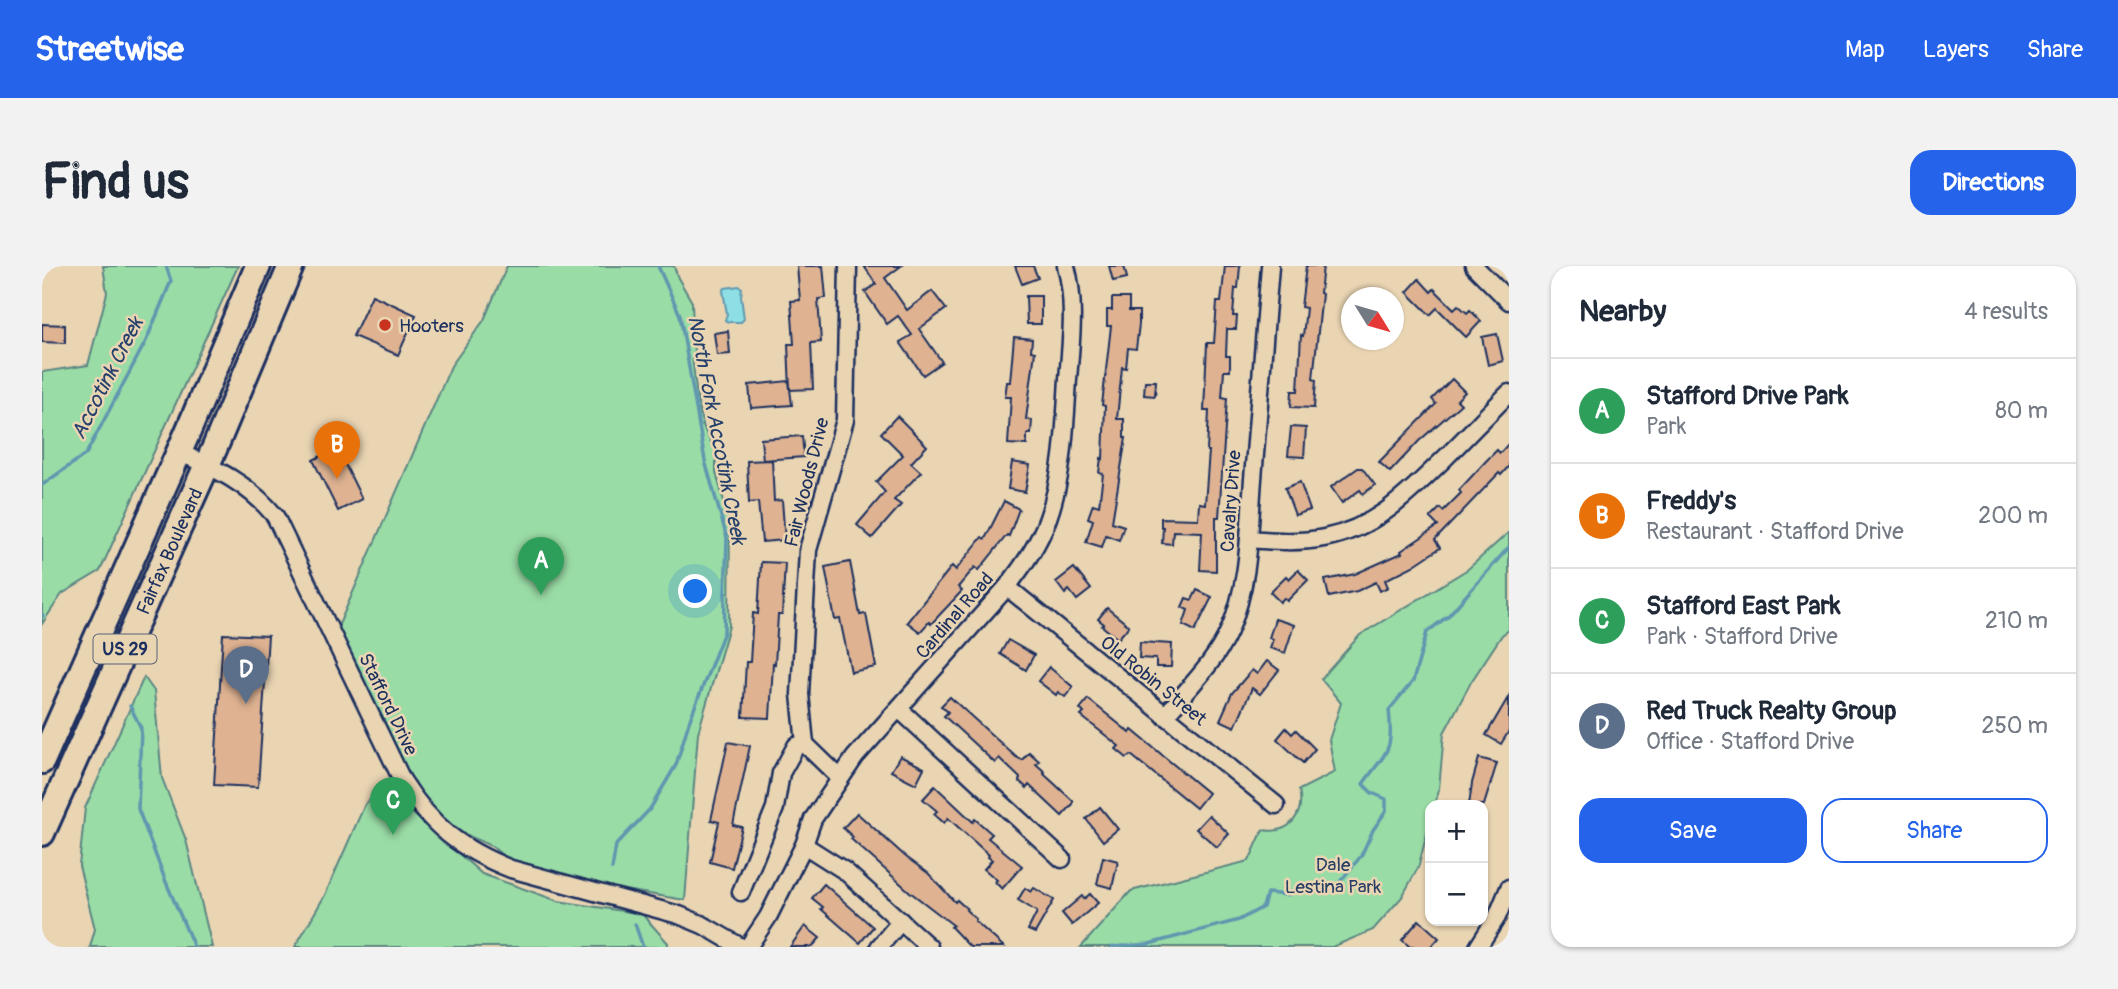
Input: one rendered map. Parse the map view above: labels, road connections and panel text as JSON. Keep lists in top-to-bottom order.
{
  "streets": {
    "main road": ["Fairfax Boulevard", "US 29"],
    "street": [
      "Fair Woods Drive",
      "Cavalry Drive",
      "Cardinal Road",
      "Old Robin Street",
      "Stafford Drive"
    ]
  },
  "crossings": [
    ["Cavalry Drive", "Old Robin Street"],
    ["Fairfax Boulevard", "Stafford Drive"],
    ["Cardinal Road", "Old Robin Street"]
  ],
  "water": ["Accotink Creek", "North Fork Accotink Creek"],
  "parks": ["Dale Lestina Park"],
  "places": ["Hooters"],
  "north": "bottom right",
  "page": {
    "header": "Streetwise",
    "nav": ["Map", "Layers", "Share"],
    "buttons": [
      "Directions",
      ["Save", "Share"]
    ],
    "title": "Find us",
    "heading": ["Nearby", "4 results"],
    "list": [
      {
        "mark": "A",
        "name": "Stafford Drive Park",
        "note": "Park",
        "value": "80 m"
      },
      {
        "mark": "B",
        "name": "Freddy's",
        "note": "Restaurant · Stafford Drive",
        "value": "200 m"
      },
      {
        "mark": "C",
        "name": "Stafford East Park",
        "note": "Park · Stafford Drive",
        "value": "210 m"
      },
      {
        "mark": "D",
        "name": "Red Truck Realty Group",
        "note": "Office · Stafford Drive",
        "value": "250 m"
      }
    ],
    "pins": [
      "B",
      "A",
      "D",
      "C"
    ],
    "map_buttons": ["+", "−"]
  }
}
